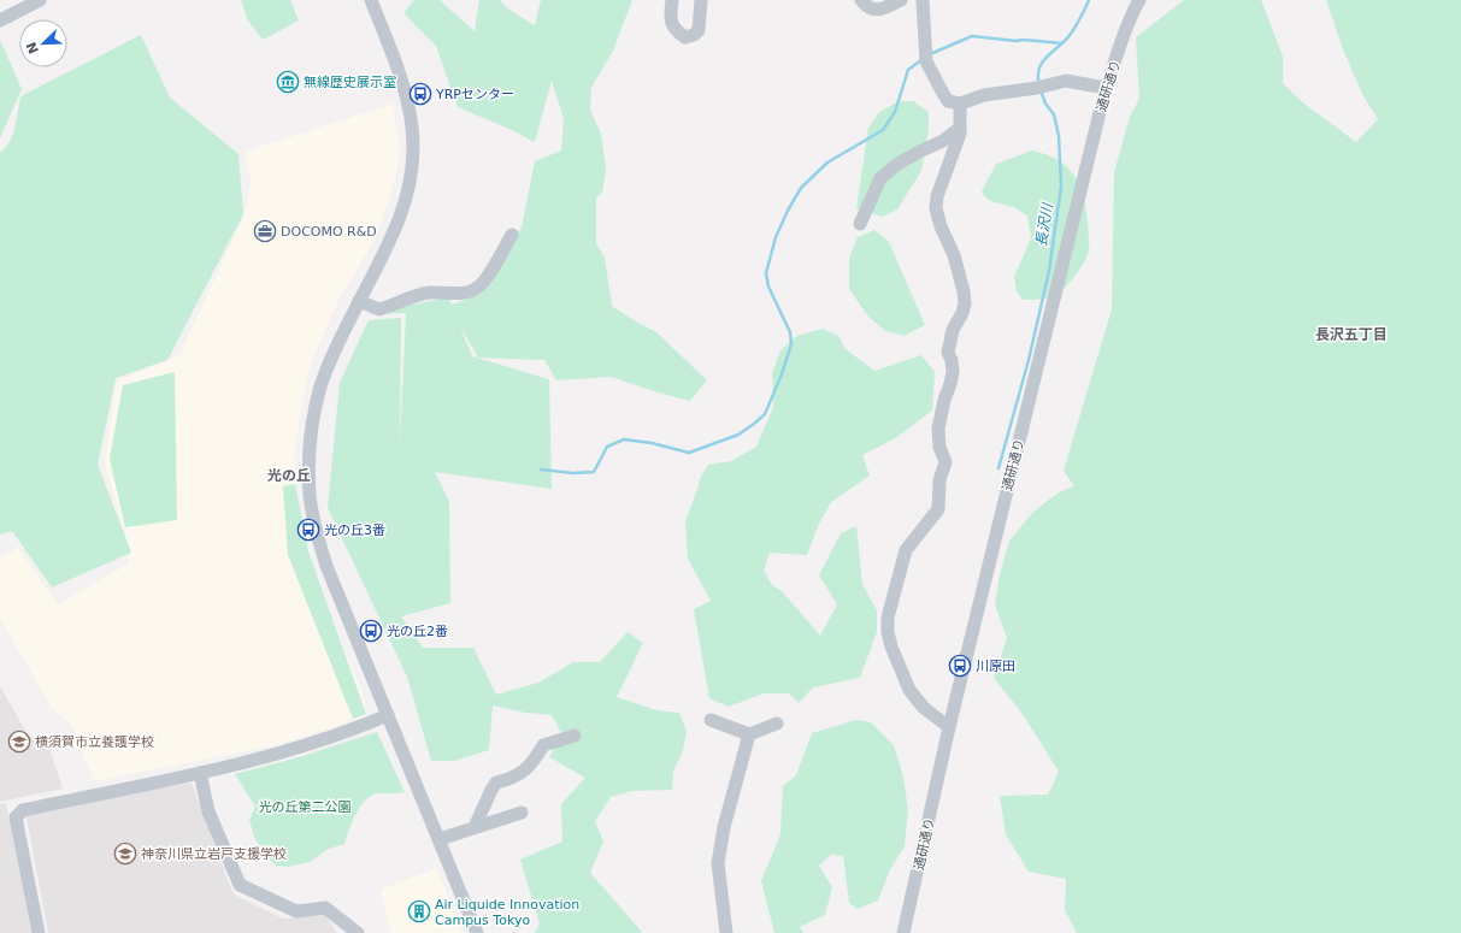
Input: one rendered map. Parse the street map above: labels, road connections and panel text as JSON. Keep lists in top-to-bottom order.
{
  "streets": {
    "street": ["通研通り"]
  },
  "districts": ["長沢五丁目", "光の丘"],
  "water": ["長沢川"],
  "parks": ["光の丘第二公園"],
  "places": {
    "museum": ["無線歴史展示室"],
    "bus stop": [
      "YRPセンター",
      "光の丘3番",
      "光の丘2番",
      "川原田"
    ],
    "office": ["DOCOMO R&D"],
    "school or university": ["横須賀市立養護学校", "神奈川県立岩戸支援学校"],
    "building": ["Air Liquide Innovation Campus Tokyo"]
  },
  "north": "bottom left"
}
